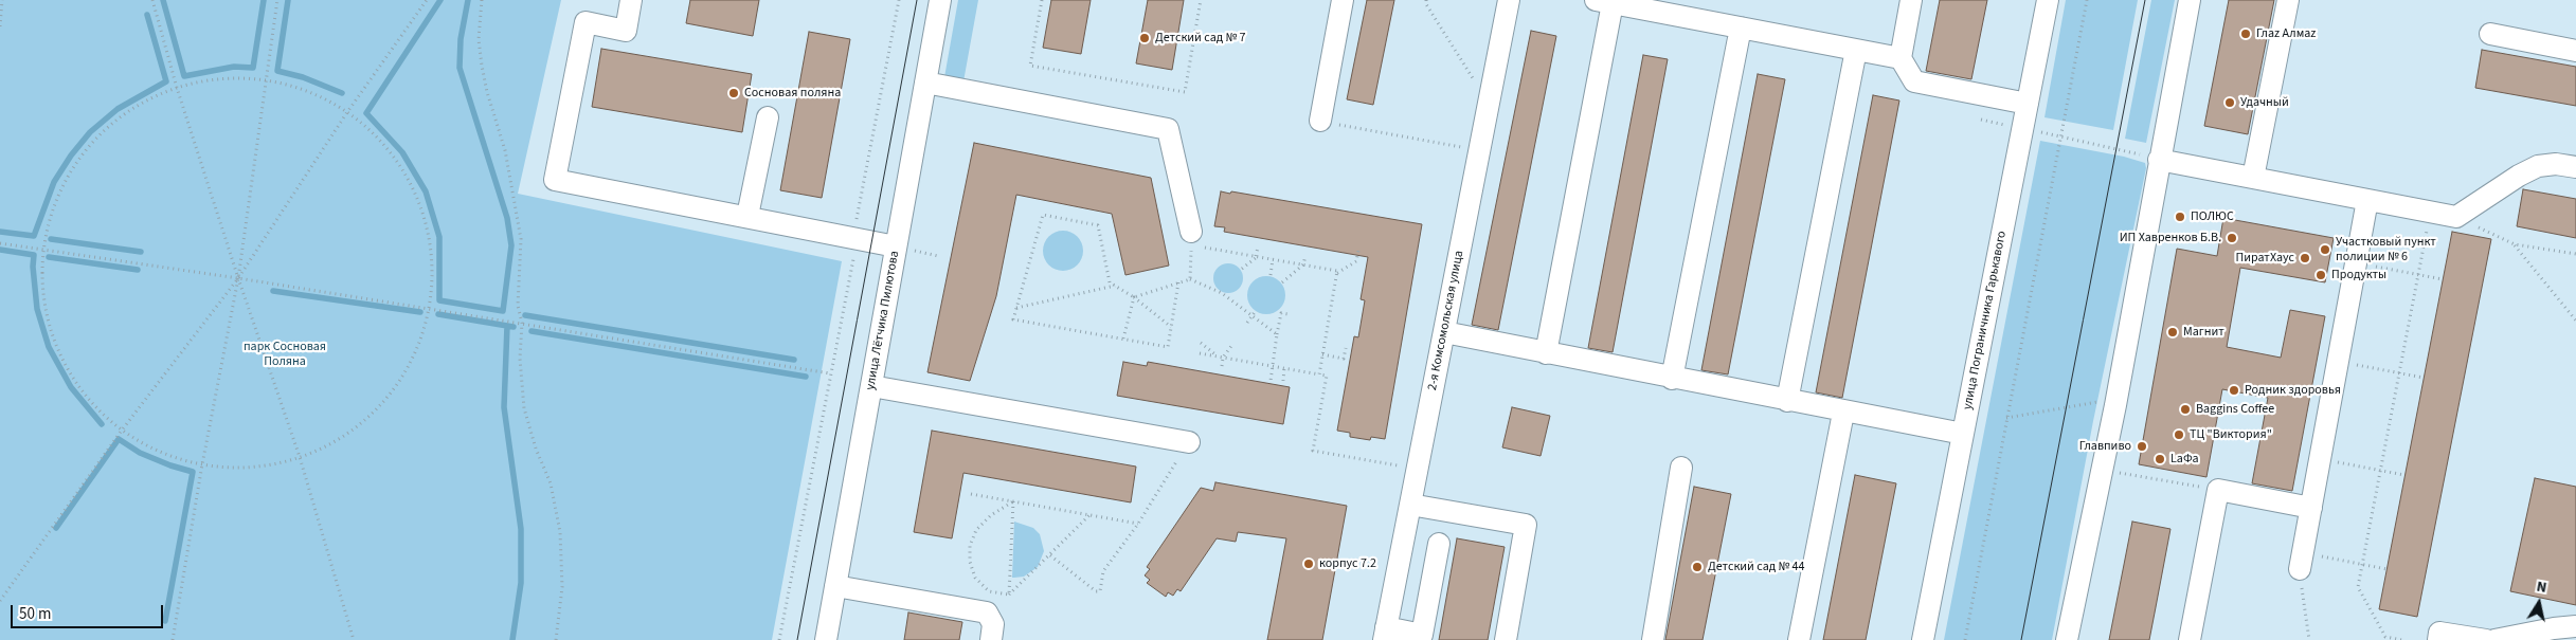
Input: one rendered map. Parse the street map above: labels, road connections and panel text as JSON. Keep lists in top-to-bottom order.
{
  "streets": {
    "street": ["улица Лётчика Пилютова", "2-я Комсомольская улица", "улица Пограничника Гарькавого"]
  },
  "parks": ["парк Сосновая Поляна"],
  "places": [
    "Глаz Алмаz",
    "Детский сад № 7",
    "Сосновая поляна",
    "Удачный",
    "ПОЛЮС",
    "ИП Хавренков Б.В.",
    "Участковый пункт полиции № 6",
    "ПиратХаус",
    "Продукты",
    "Магнит",
    "Родник здоровья",
    "Baggins Coffee",
    "ТЦ \"Виктория\"",
    "Главпиво",
    "LaФа",
    "корпус 7.2",
    "Детский сад № 44"
  ],
  "scale_bar": "50 m",
  "north": "top"
}
